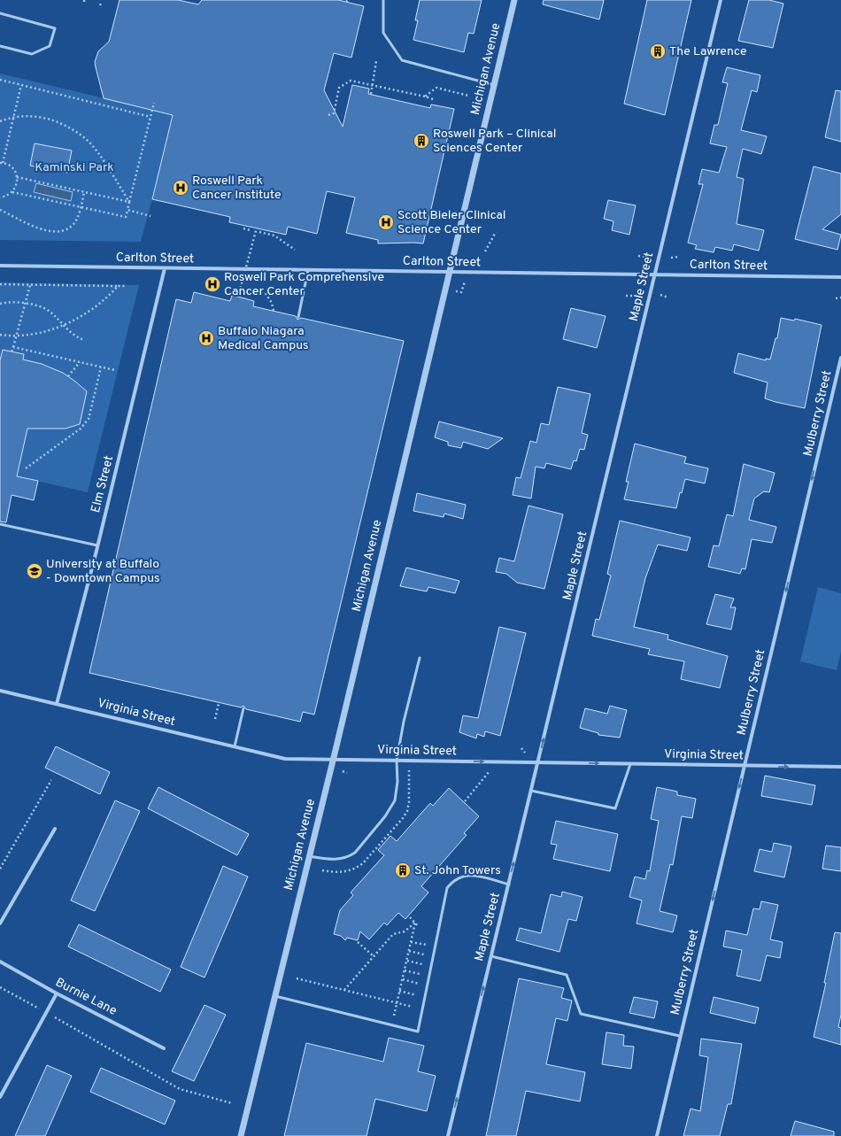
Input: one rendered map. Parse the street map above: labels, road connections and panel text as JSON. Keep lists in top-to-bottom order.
{
  "streets": {
    "street": [
      "Michigan Avenue",
      "Carlton Street",
      "Maple Street",
      "Mulberry Street",
      "Elm Street",
      "Virginia Street",
      "Burnie Lane"
    ]
  },
  "crossings": [
    ["Michigan Avenue", "Carlton Street"],
    ["Michigan Avenue", "Virginia Street"],
    ["Carlton Street", "Maple Street"],
    ["Carlton Street", "Elm Street"],
    ["Maple Street", "Virginia Street"],
    ["Mulberry Street", "Virginia Street"],
    ["Elm Street", "Virginia Street"]
  ],
  "one_way": ["Maple Street", "Mulberry Street", "Virginia Street"],
  "parks": ["Kaminski Park"],
  "places": {
    "building": ["The Lawrence", "Roswell Park – Clinical Sciences Center", "St. John Towers"],
    "hospital": [
      "Roswell Park Cancer Institute",
      "Scott Bieler Clinical Science Center",
      "Roswell Park Comprehensive Cancer Center",
      "Buffalo Niagara Medical Campus"
    ],
    "school or university": ["University at Buffalo - Downtown Campus"]
  }
}
